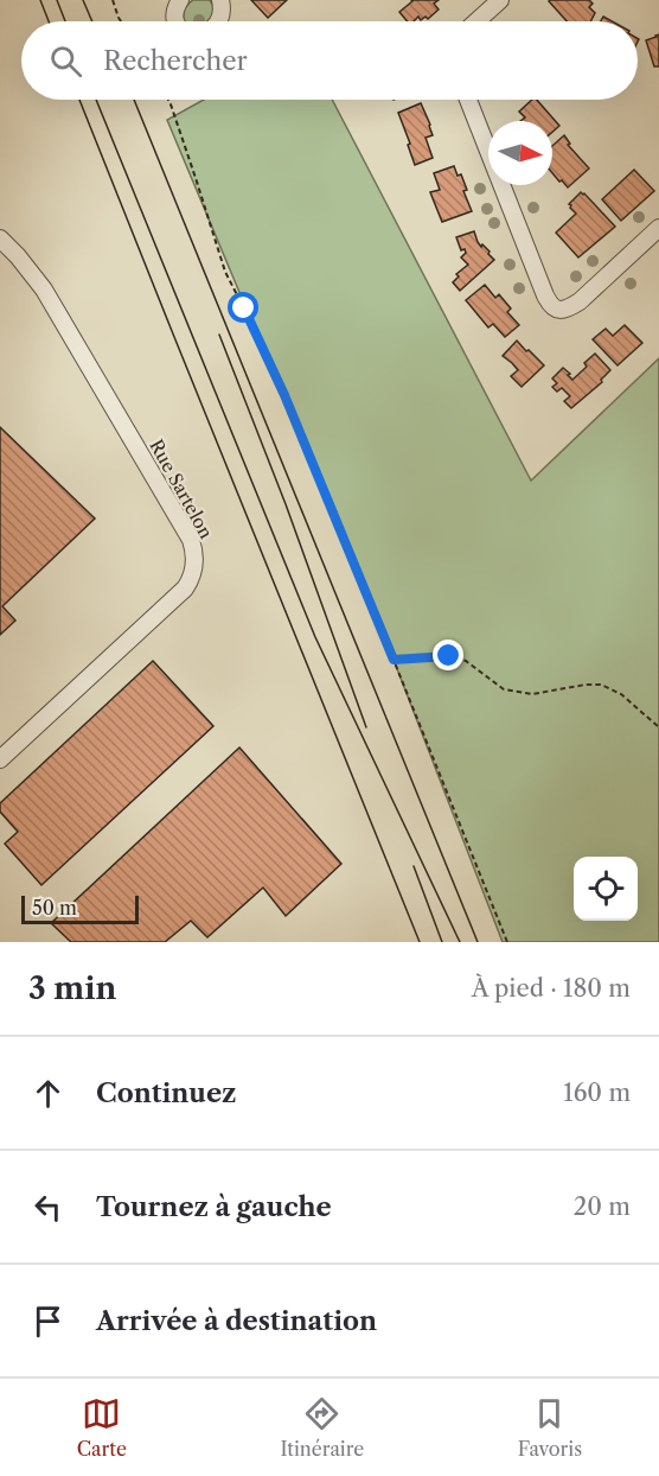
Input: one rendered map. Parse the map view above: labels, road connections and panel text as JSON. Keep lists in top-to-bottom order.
{
  "streets": {
    "street": ["Rue Sartelon"]
  },
  "scale_bar": "50 m",
  "north": "right",
  "page": {
    "search": "Rechercher",
    "scale": "50 m",
    "heading": ["3 min", "À pied · 180 m"],
    "list": [
      ["Continuez", "160 m"],
      ["Tournez à gauche", "20 m"],
      "Arrivée à destination"
    ],
    "nav": ["Carte", "Itinéraire", "Favoris"]
  }
}
